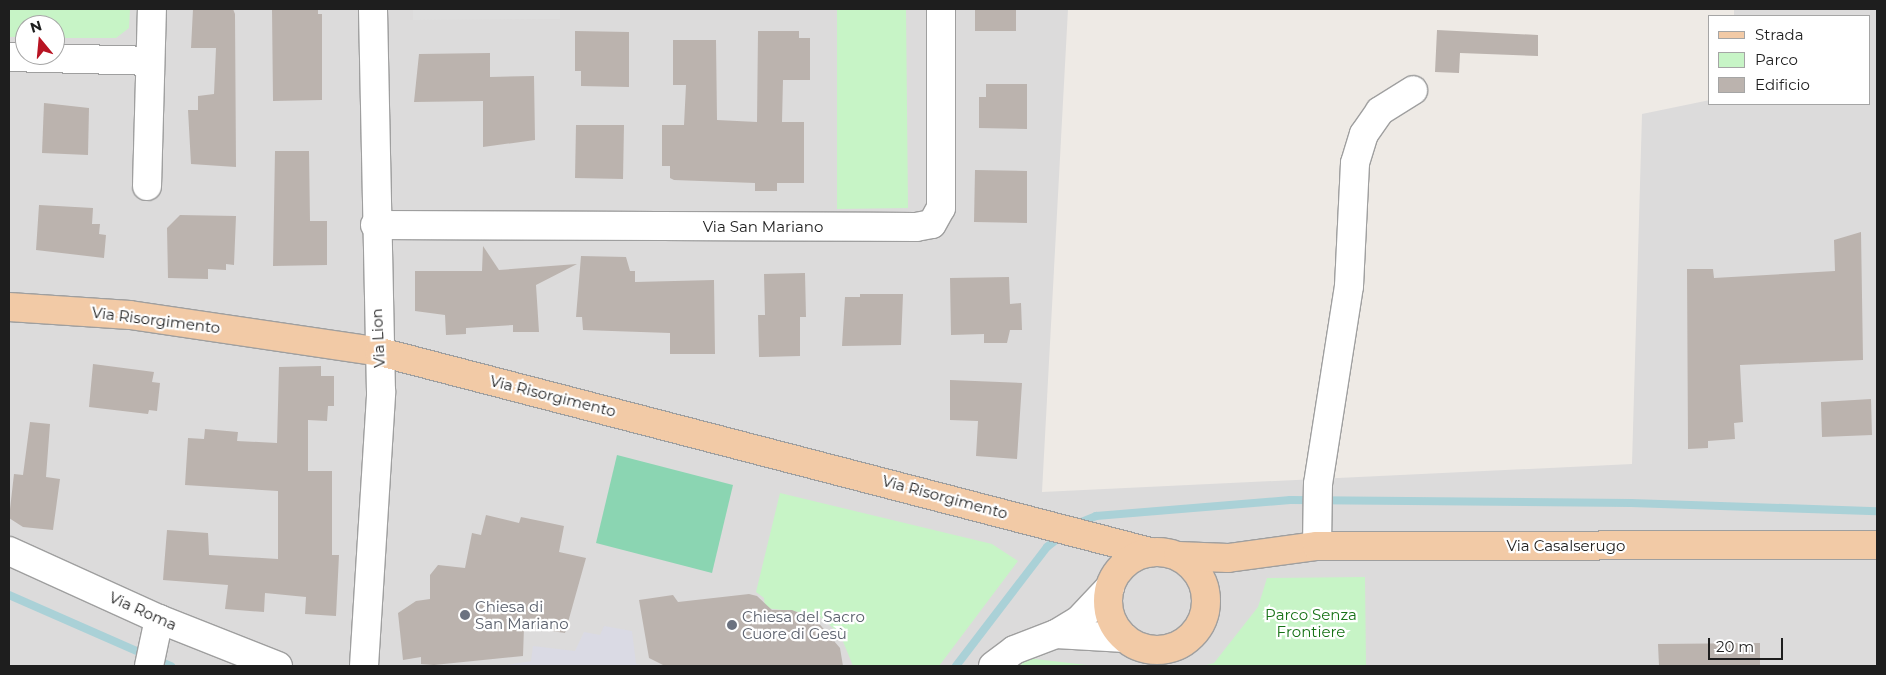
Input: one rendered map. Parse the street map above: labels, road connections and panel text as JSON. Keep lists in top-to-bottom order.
{
  "streets": {
    "main road": ["Via Risorgimento", "Via Casalserugo"],
    "street": ["Via San Mariano", "Via Lion", "Via Roma"]
  },
  "crossings": [
    ["Via San Mariano", "Via Lion"],
    ["Via Risorgimento", "Via Lion"],
    ["Via Risorgimento", "Via Casalserugo"]
  ],
  "parks": ["Parco Senza Frontiere"],
  "places": ["Chiesa di San Mariano", "Chiesa del Sacro Cuore di Gesù"],
  "legend": ["Strada", "Parco", "Edificio"],
  "scale_bar": "20 m",
  "north": "top"
}
